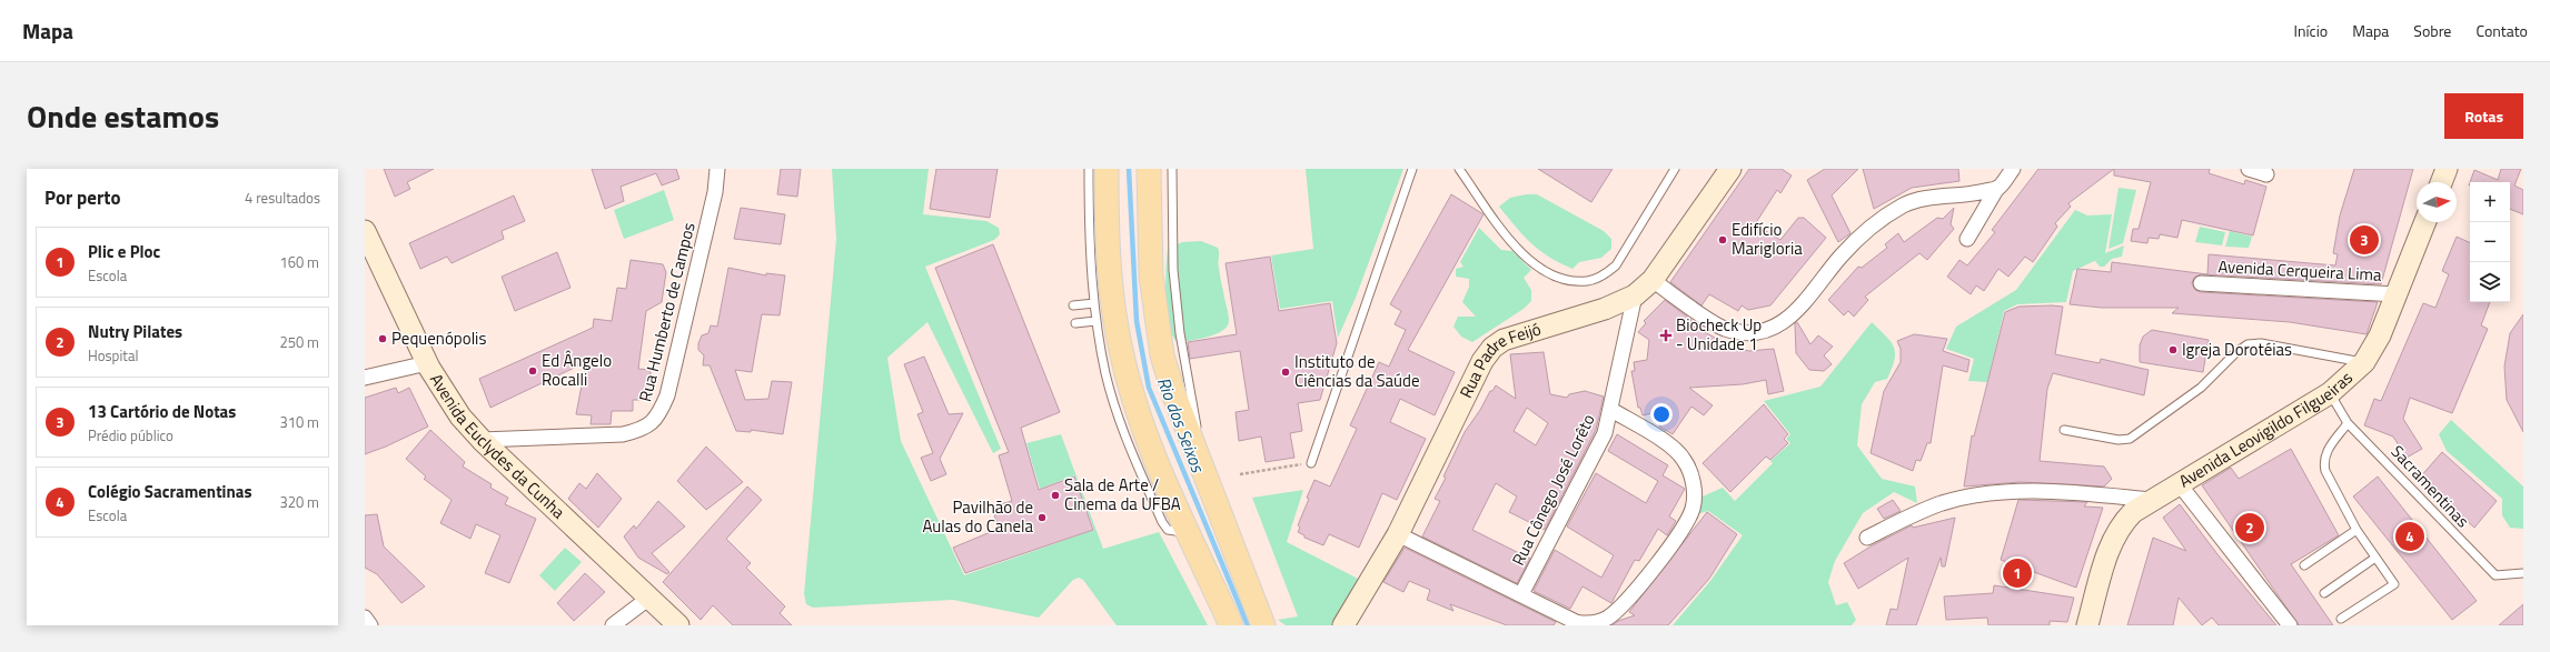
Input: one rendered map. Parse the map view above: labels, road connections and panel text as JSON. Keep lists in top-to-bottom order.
{
  "streets": {
    "main road": ["Rua Padre Feijó", "Avenida Leovigildo Filgueiras", "Avenida Euclydes da Cunha"],
    "street": ["Avenida Cerqueira Lima", "Rua Humberto de Campos", "Rua Cônego José Lorêto"],
    "lane": ["Sacramentinas"]
  },
  "crossings": [
    ["Avenida Cerqueira Lima", "Avenida Leovigildo Filgueiras"],
    ["Rua Humberto de Campos", "Avenida Euclydes da Cunha"],
    ["Rua Padre Feijó", "Rua Cônego José Lorêto"],
    ["Avenida Leovigildo Filgueiras", "Sacramentinas"]
  ],
  "water": ["Rio dos Seixos"],
  "places": {
    "other": [
      "Edifício Marigloria",
      "Pequenópolis",
      "Igreja Dorotéias",
      "Ed Ângelo Rocalli",
      "Instituto de Ciências da Saúde",
      "Sala de Arte / Cinema da UFBA",
      "Pavilhão de Aulas do Canela"
    ],
    "health": ["Biocheck Up - Unidade 1"]
  },
  "north": "right",
  "page": {
    "header": "Mapa",
    "nav": [
      "Início",
      "Mapa",
      "Sobre",
      "Contato"
    ],
    "title": "Onde estamos",
    "buttons": "Rotas",
    "heading": ["Por perto", "4 resultados"],
    "map_buttons": ["+", "−"],
    "pins": [
      "3",
      "2",
      "4",
      "1"
    ],
    "list": [
      {
        "mark": "1",
        "name": "Plic e Ploc",
        "note": "Escola",
        "value": "160 m"
      },
      {
        "mark": "2",
        "name": "Nutry Pilates",
        "note": "Hospital",
        "value": "250 m"
      },
      {
        "mark": "3",
        "name": "13 Cartório de Notas",
        "note": "Prédio público",
        "value": "310 m"
      },
      {
        "mark": "4",
        "name": "Colégio Sacramentinas",
        "note": "Escola",
        "value": "320 m"
      }
    ]
  }
}
